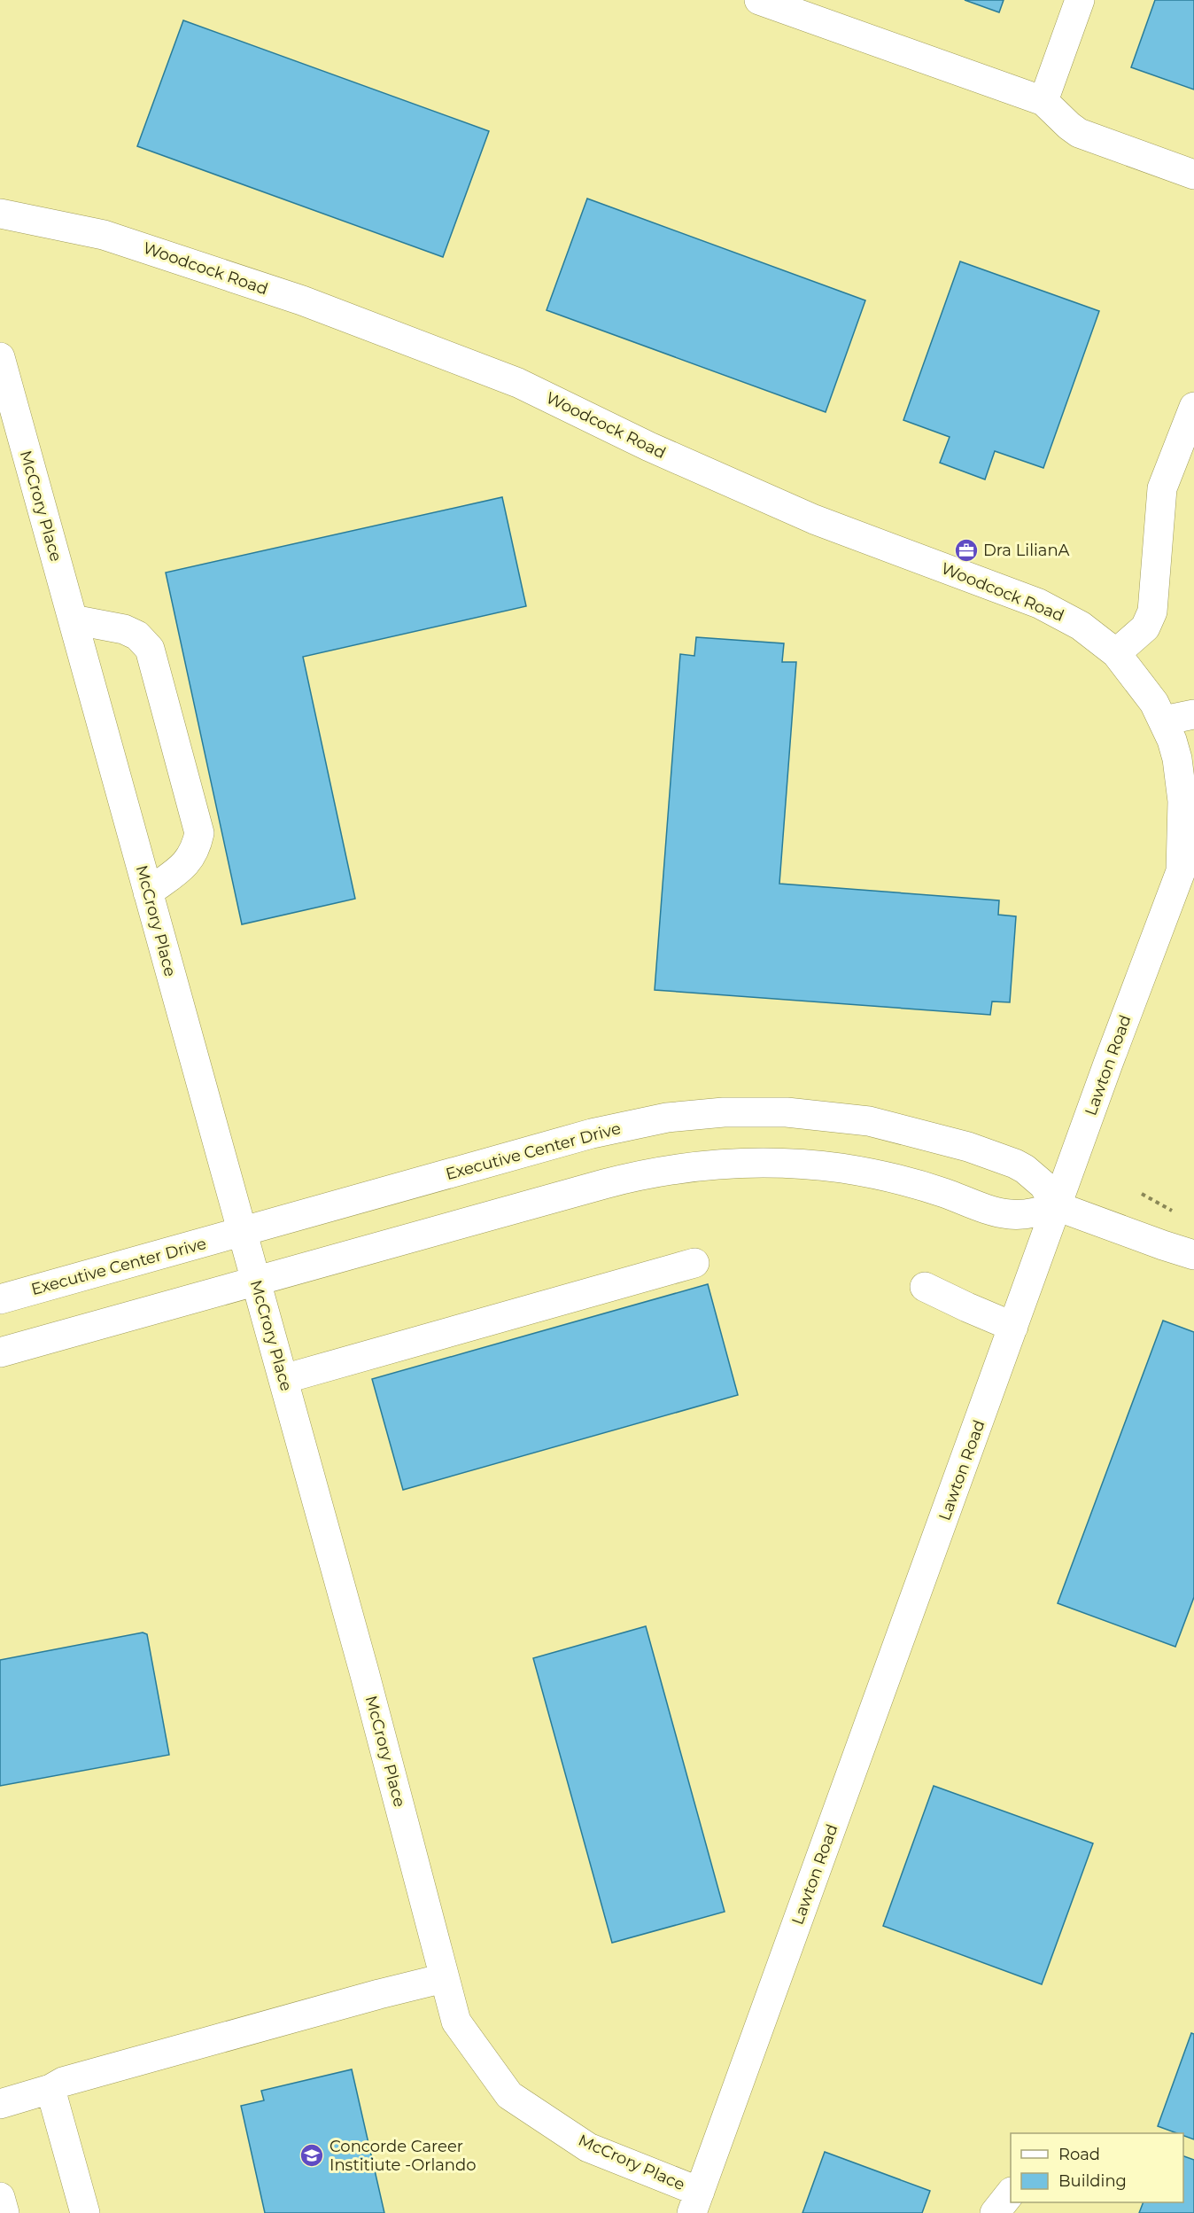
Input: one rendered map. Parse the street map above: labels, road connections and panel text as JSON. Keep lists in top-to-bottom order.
{
  "streets": {
    "street": [
      "Woodcock Road",
      "McCrory Place",
      "Lawton Road",
      "Executive Center Drive"
    ]
  },
  "crossings": [
    ["Woodcock Road", "Lawton Road"],
    ["McCrory Place", "Lawton Road"],
    ["McCrory Place", "Executive Center Drive"],
    ["Lawton Road", "Executive Center Drive"]
  ],
  "places": {
    "office": ["Dra LilianA"],
    "school or university": ["Concorde Career Institiute -Orlando"]
  },
  "legend": ["Road", "Building"]
}
